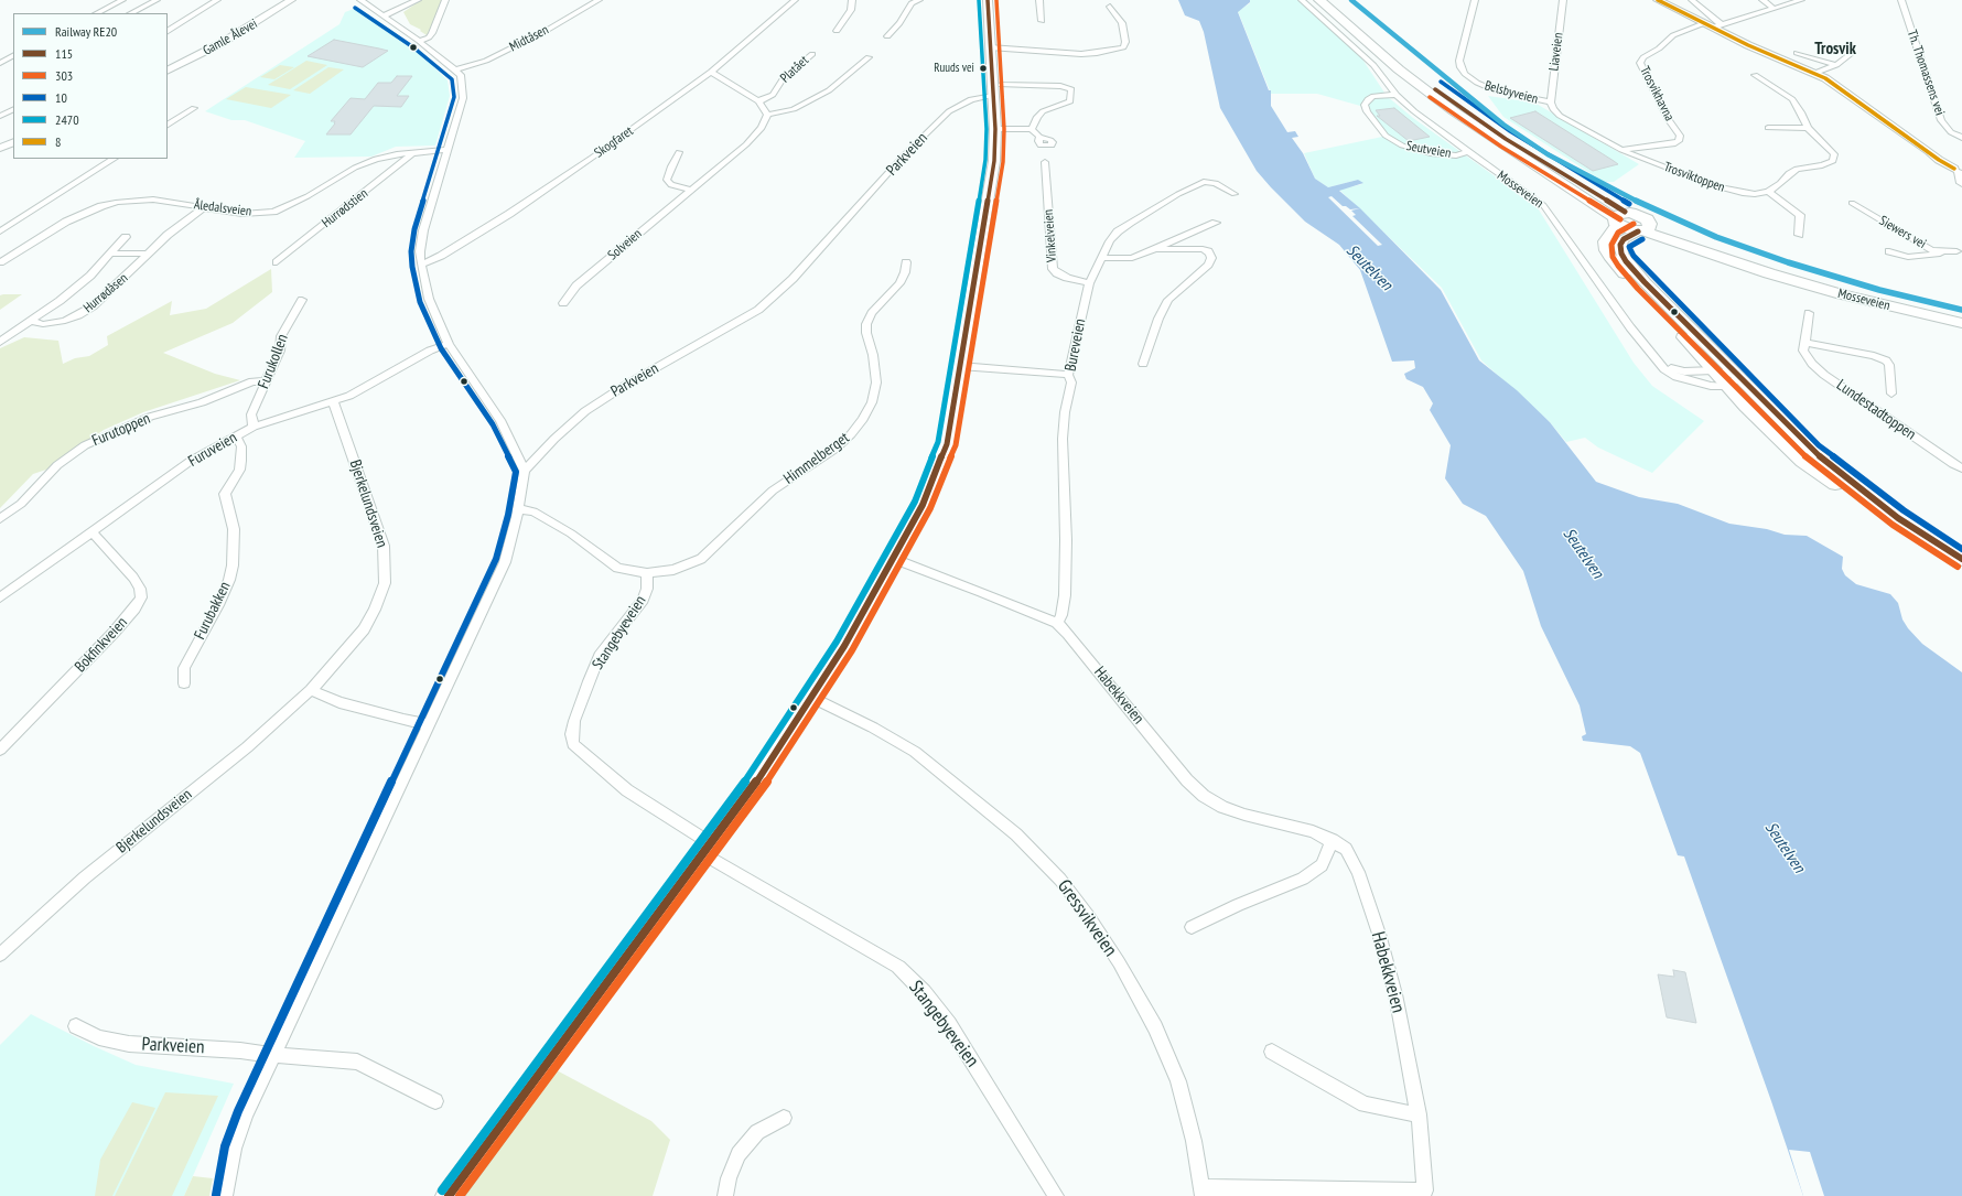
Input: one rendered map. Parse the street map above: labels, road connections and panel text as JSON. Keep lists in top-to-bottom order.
{
  "streets": {
    "highway": ["Mosseveien"],
    "street": [
      "Gamle Ålevei",
      "Midtåsen",
      "Liaveien",
      "Platået",
      "Th. Thomassens vei",
      "Belsbyveien",
      "Trosvikhavna",
      "Skogfaret",
      "Seutveien",
      "Parkveien",
      "Trosviktoppen",
      "Åledalsveien",
      "Hurrødstien",
      "Siewers vei",
      "Vinkelveien",
      "Solveien",
      "Hurrødåsen",
      "Bureveien",
      "Furukollen",
      "Lundestadtoppen",
      "Furutoppen",
      "Furuveien",
      "Himmelberget",
      "Bjerkelundsveien",
      "Furubakken",
      "Stangebyeveien",
      "Bokfinkveien",
      "Habekkveien",
      "Gressvikveien"
    ]
  },
  "crossings": [
    ["Liaveien", "Belsbyveien"],
    ["Belsbyveien", "Trosvikhavna"],
    ["Belsbyveien", "Trosviktoppen"],
    ["Trosvikhavna", "Trosviktoppen"],
    ["Seutveien", "Mosseveien"],
    ["Åledalsveien", "Hurrødstien"],
    ["Åledalsveien", "Hurrødåsen"],
    ["Vinkelveien", "Bureveien"],
    ["Bureveien", "Habekkveien"],
    ["Furukollen", "Furutoppen"],
    ["Furukollen", "Furuveien"],
    ["Furuveien", "Bjerkelundsveien"],
    ["Furuveien", "Furubakken"],
    ["Furuveien", "Bokfinkveien"],
    ["Himmelberget", "Stangebyeveien"]
  ],
  "districts": ["Trosvik"],
  "water": ["Seutelven"],
  "places": ["Ruuds vei"],
  "lines": [
    "rail line RE20",
    "transit line 115",
    "transit line 303",
    "transit line 2470",
    "transit line 8",
    "transit line 10"
  ],
  "legend": [
    "Railway RE20",
    "115",
    "303",
    "10",
    "2470",
    "8"
  ]
}
